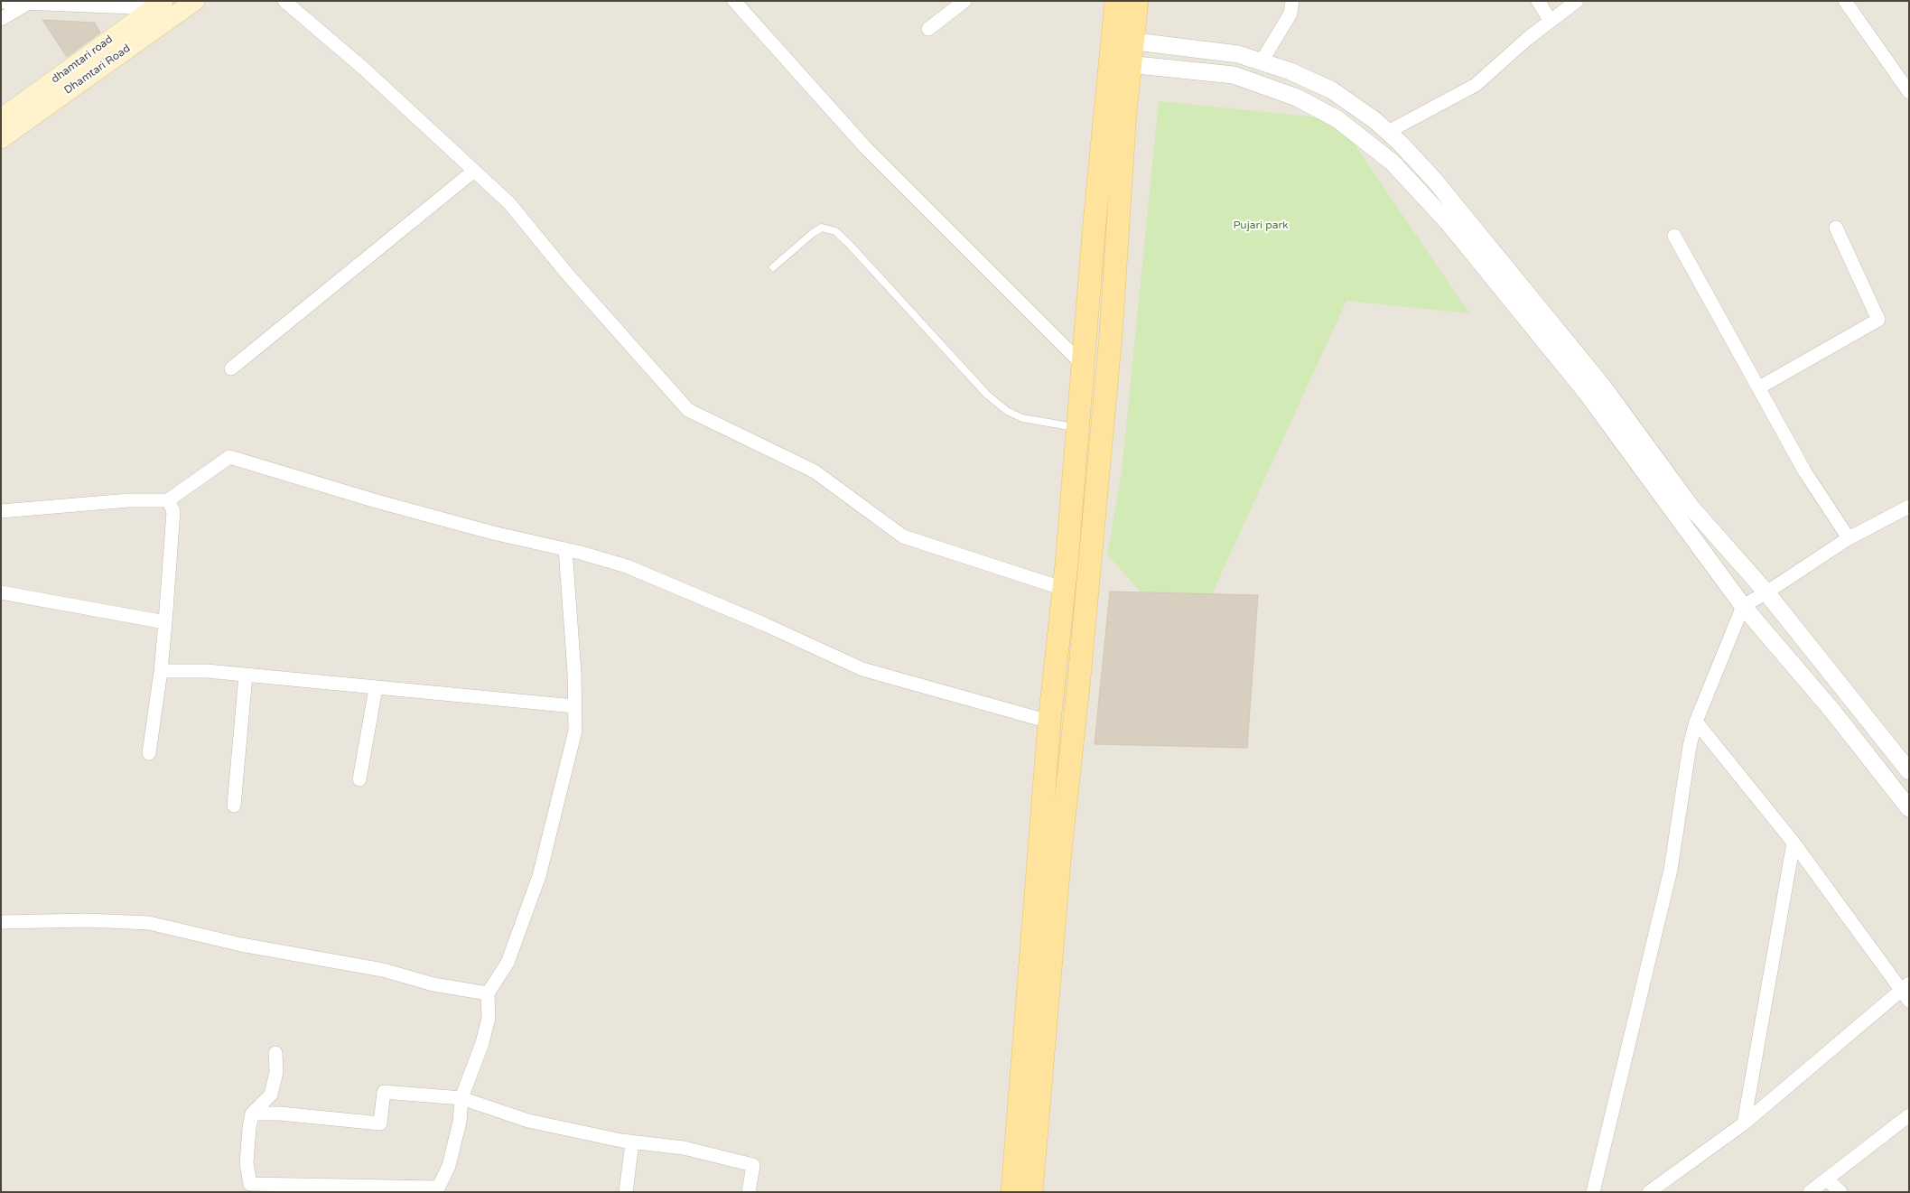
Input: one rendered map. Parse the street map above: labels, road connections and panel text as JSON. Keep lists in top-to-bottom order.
{
  "streets": {
    "main road": ["dhamtari road", "Dhamtari Road"]
  },
  "crossings": [
    ["dhamtari road", "Dhamtari Road"]
  ],
  "parks": ["Pujari park"]
}
